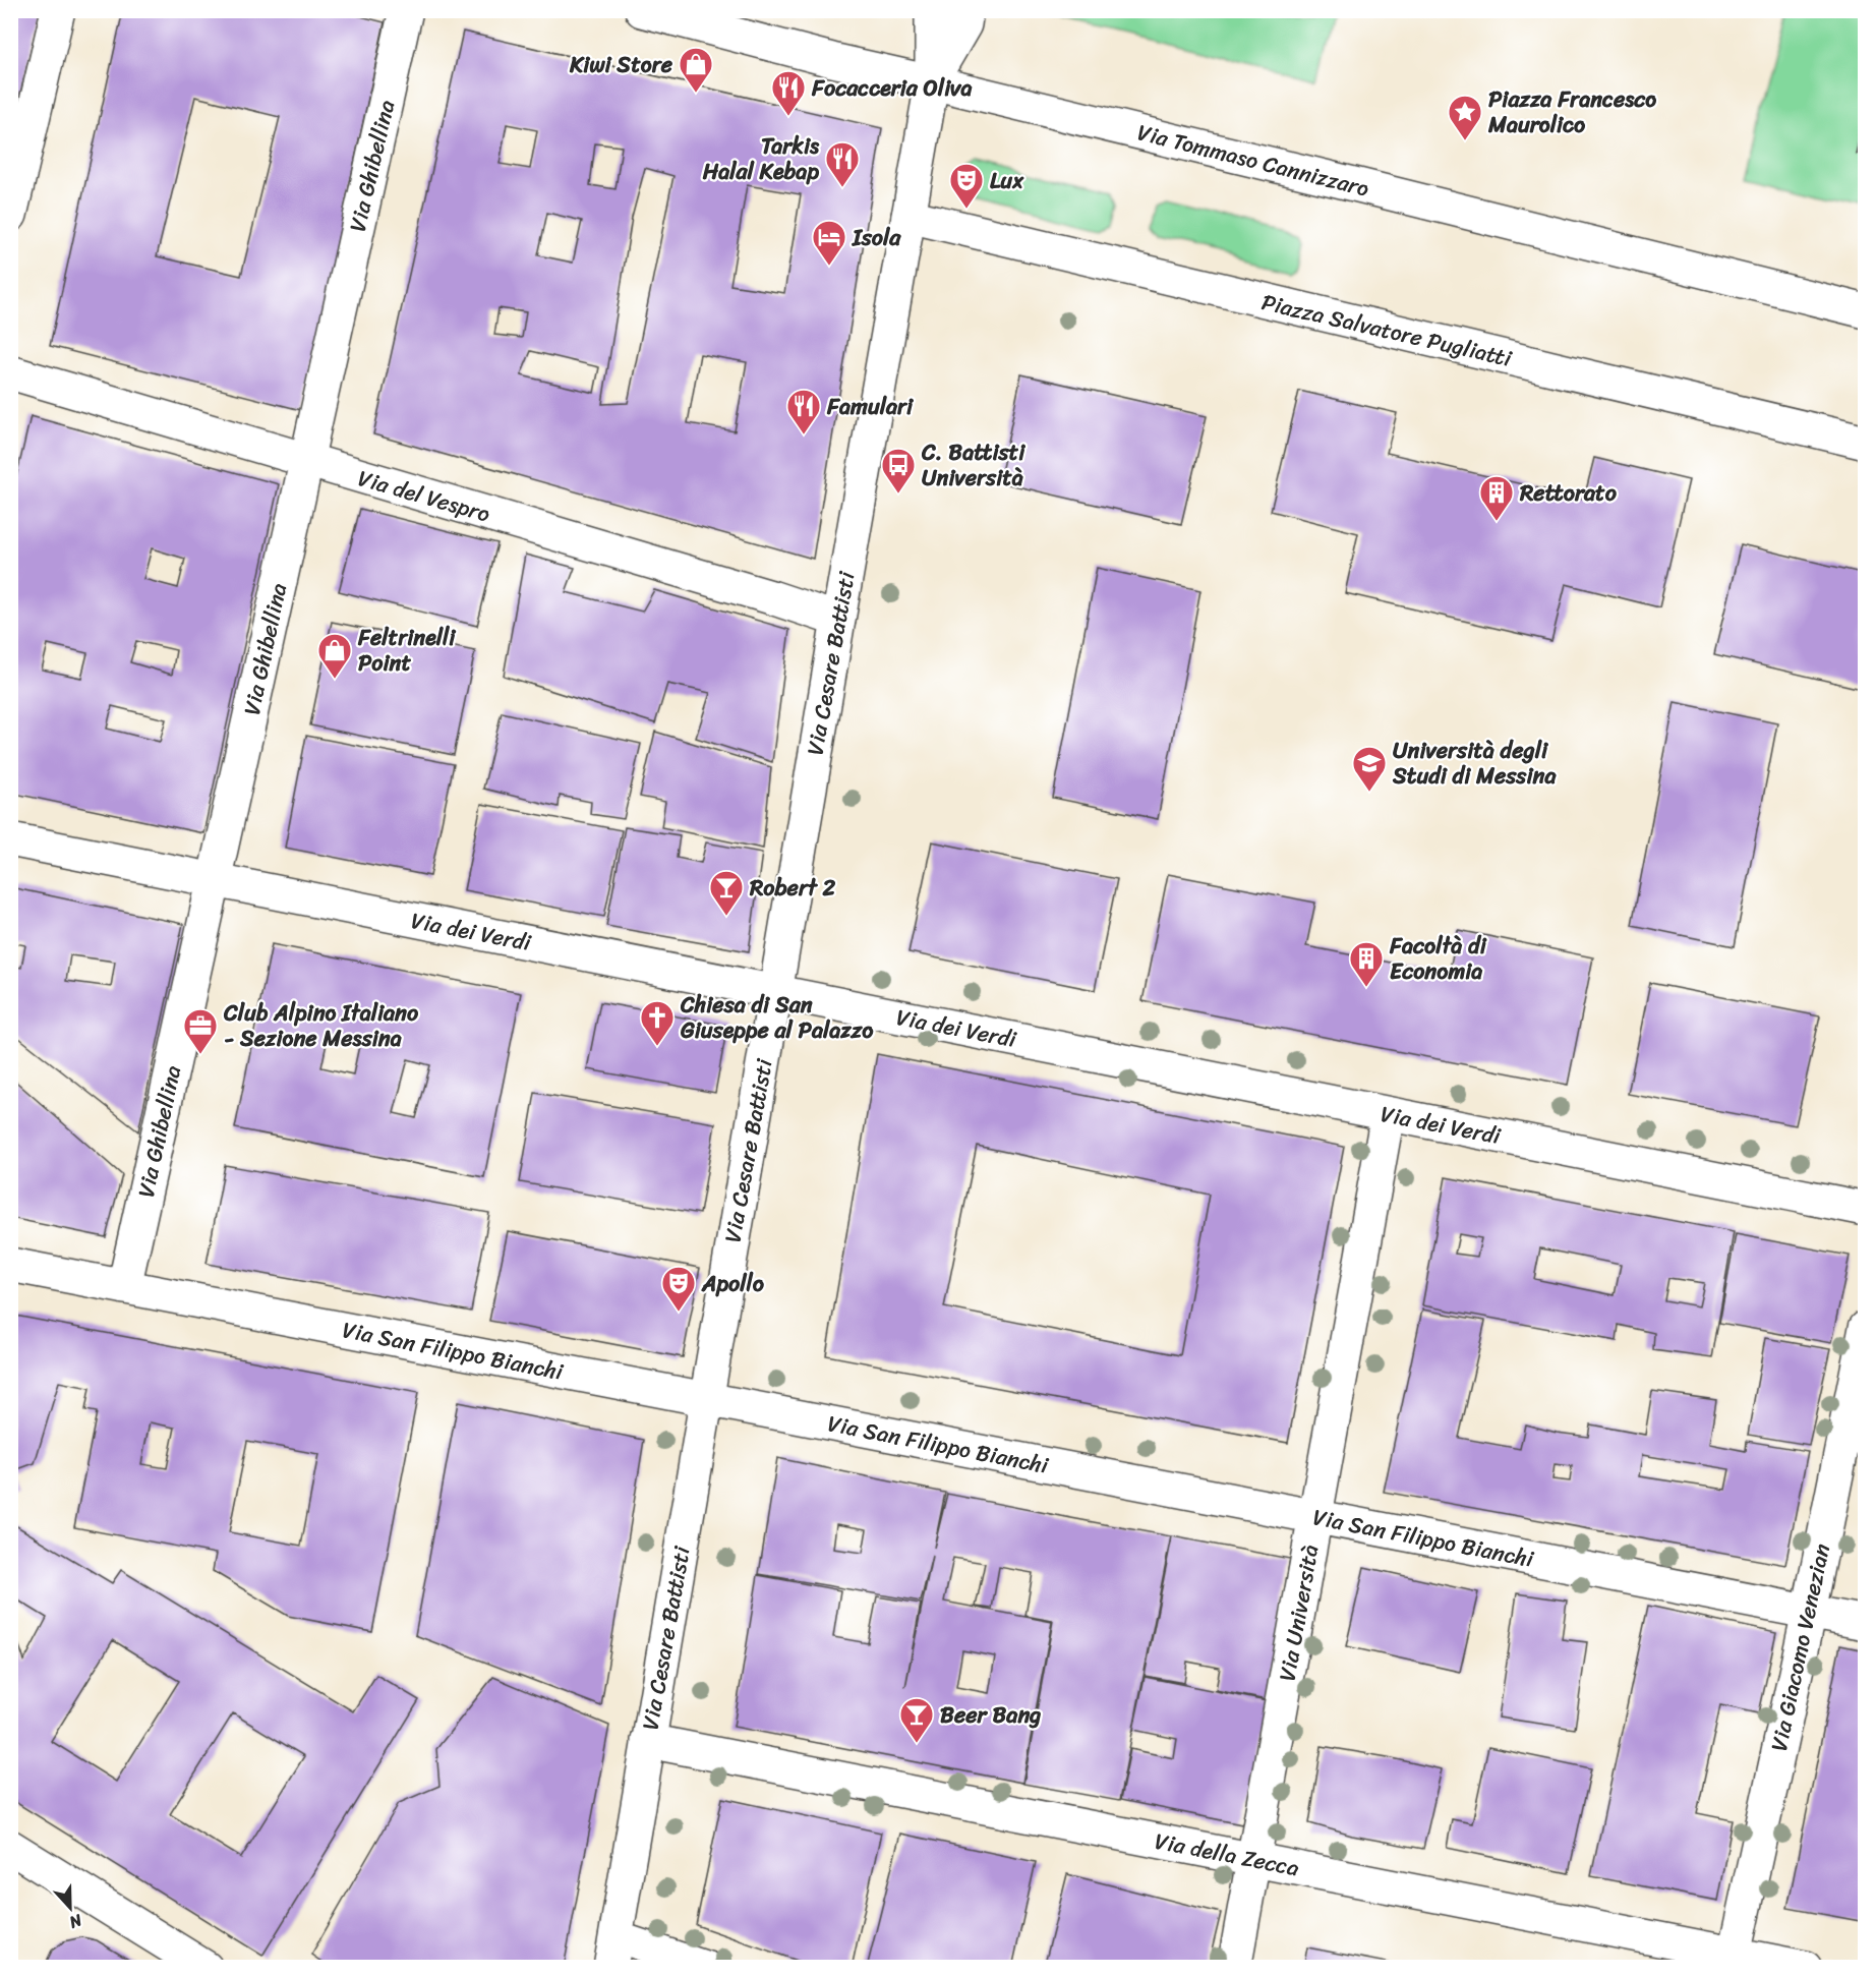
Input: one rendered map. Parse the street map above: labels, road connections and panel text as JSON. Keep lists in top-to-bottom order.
{
  "streets": {
    "street": [
      "Via Tommaso Cannizzaro",
      "Via Ghibellina",
      "Piazza Salvatore Pugliatti",
      "Via del Vespro",
      "Via Cesare Battisti",
      "Via dei Verdi",
      "Via San Filippo Bianchi",
      "Via Università",
      "Via Giacomo Venezian",
      "Via della Zecca"
    ]
  },
  "crossings": [
    ["Via Tommaso Cannizzaro", "Via Cesare Battisti"],
    ["Via Ghibellina", "Via del Vespro"],
    ["Via Ghibellina", "Via dei Verdi"],
    ["Via Ghibellina", "Via San Filippo Bianchi"],
    ["Piazza Salvatore Pugliatti", "Via Cesare Battisti"],
    ["Via del Vespro", "Via Cesare Battisti"],
    ["Via Cesare Battisti", "Via dei Verdi"],
    ["Via Cesare Battisti", "Via San Filippo Bianchi"],
    ["Via Cesare Battisti", "Via della Zecca"],
    ["Via dei Verdi", "Via Università"],
    ["Via San Filippo Bianchi", "Via Università"],
    ["Via San Filippo Bianchi", "Via Giacomo Venezian"],
    ["Via Università", "Via della Zecca"],
    ["Via Giacomo Venezian", "Via della Zecca"]
  ],
  "places": {
    "shop": ["Kiwi Store", "Feltrinelli Point"],
    "restaurant": ["Focacceria Oliva", "Tarkis Halal Kebap", "Famulari"],
    "place": ["Piazza Francesco Maurolico"],
    "theatre": ["Lux", "Apollo"],
    "hotel": ["Isola"],
    "bus stop": ["C. Battisti Università"],
    "building": ["Rettorato", "Facoltà di Economia"],
    "school or university": ["Università degli Studi di Messina"],
    "bar": ["Robert 2", "Beer Bang"],
    "church": ["Chiesa di San Giuseppe al Palazzo"],
    "office": ["Club Alpino Italiano - Sezione Messina"]
  },
  "north": "bottom"
}
